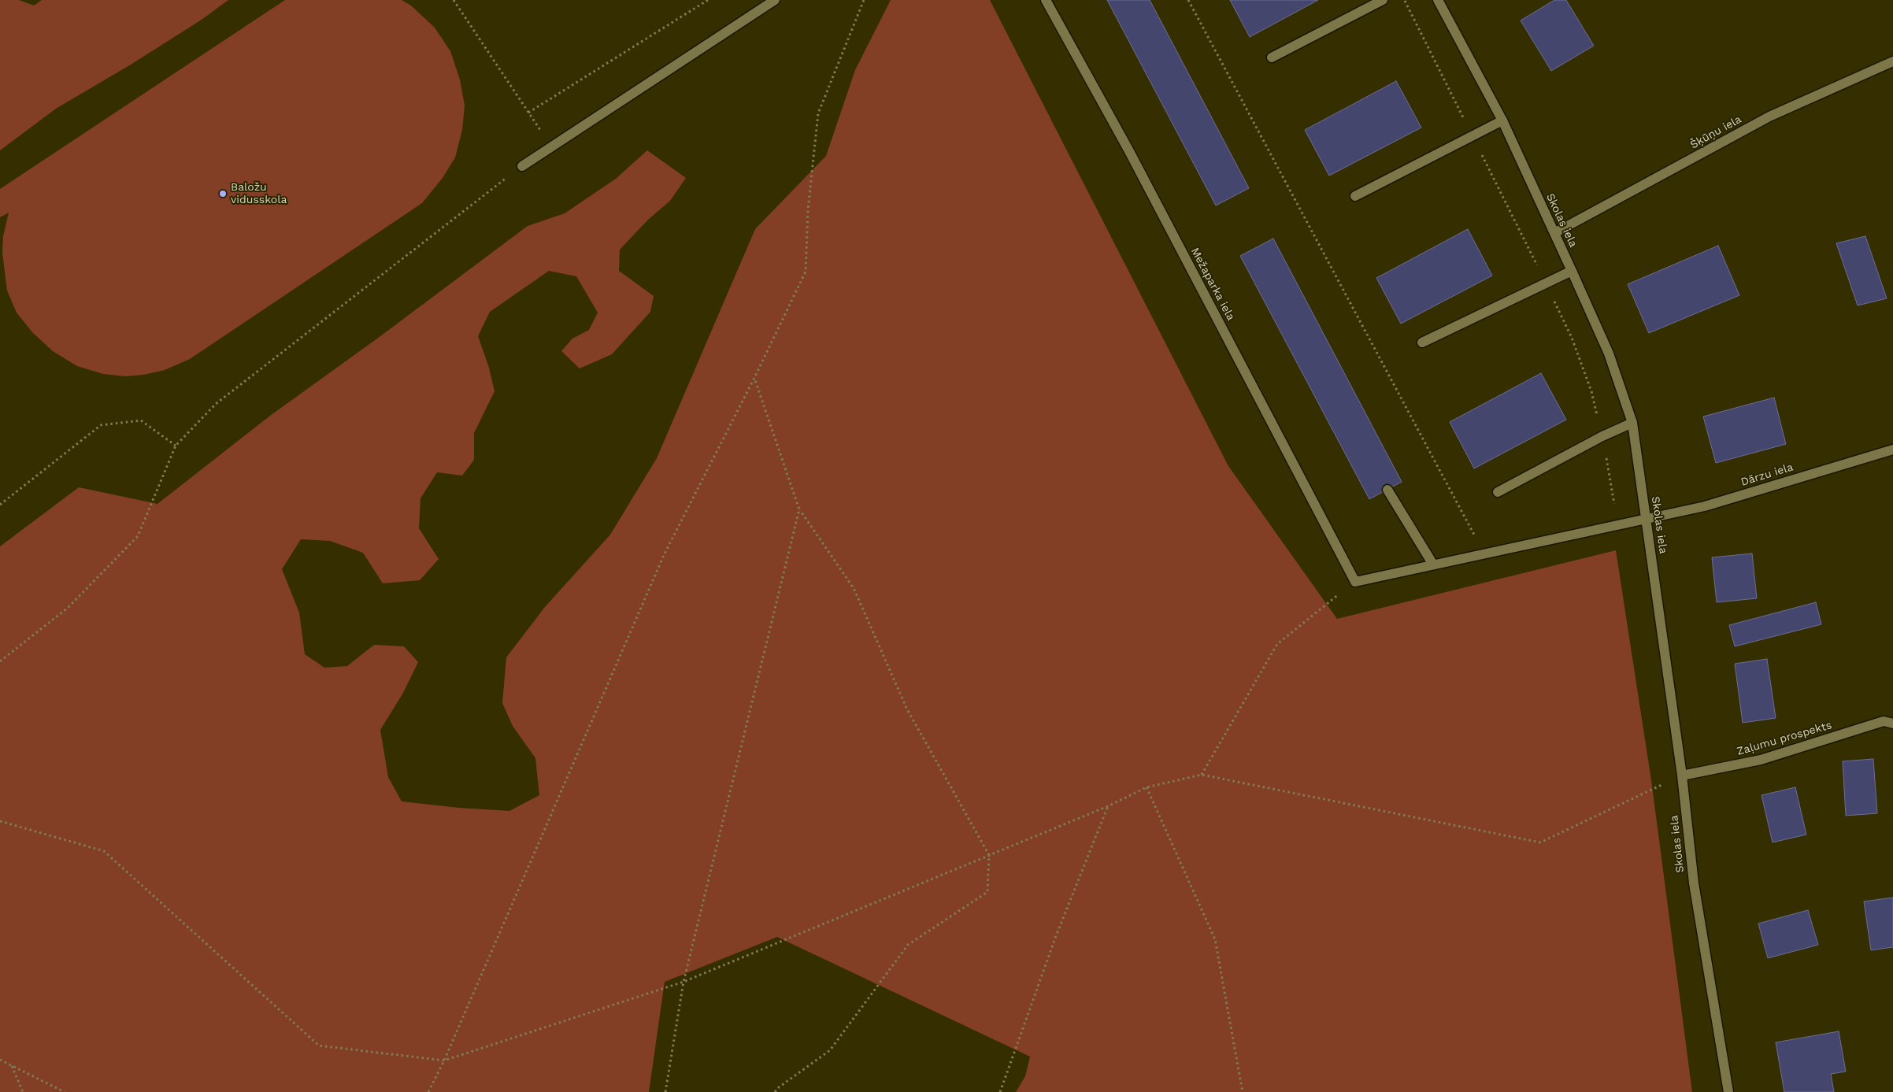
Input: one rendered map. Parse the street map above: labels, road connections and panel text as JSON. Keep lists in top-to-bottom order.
{
  "streets": {
    "street": [
      "Šķūņu iela",
      "Skolas iela",
      "Mežaparka iela",
      "Dārzu iela",
      "Zaļumu prospekts"
    ]
  },
  "crossings": [
    ["Šķūņu iela", "Skolas iela"],
    ["Skolas iela", "Dārzu iela"],
    ["Skolas iela", "Zaļumu prospekts"],
    ["Mežaparka iela", "Dārzu iela"]
  ],
  "places": ["Baložu vidusskola"]
}
